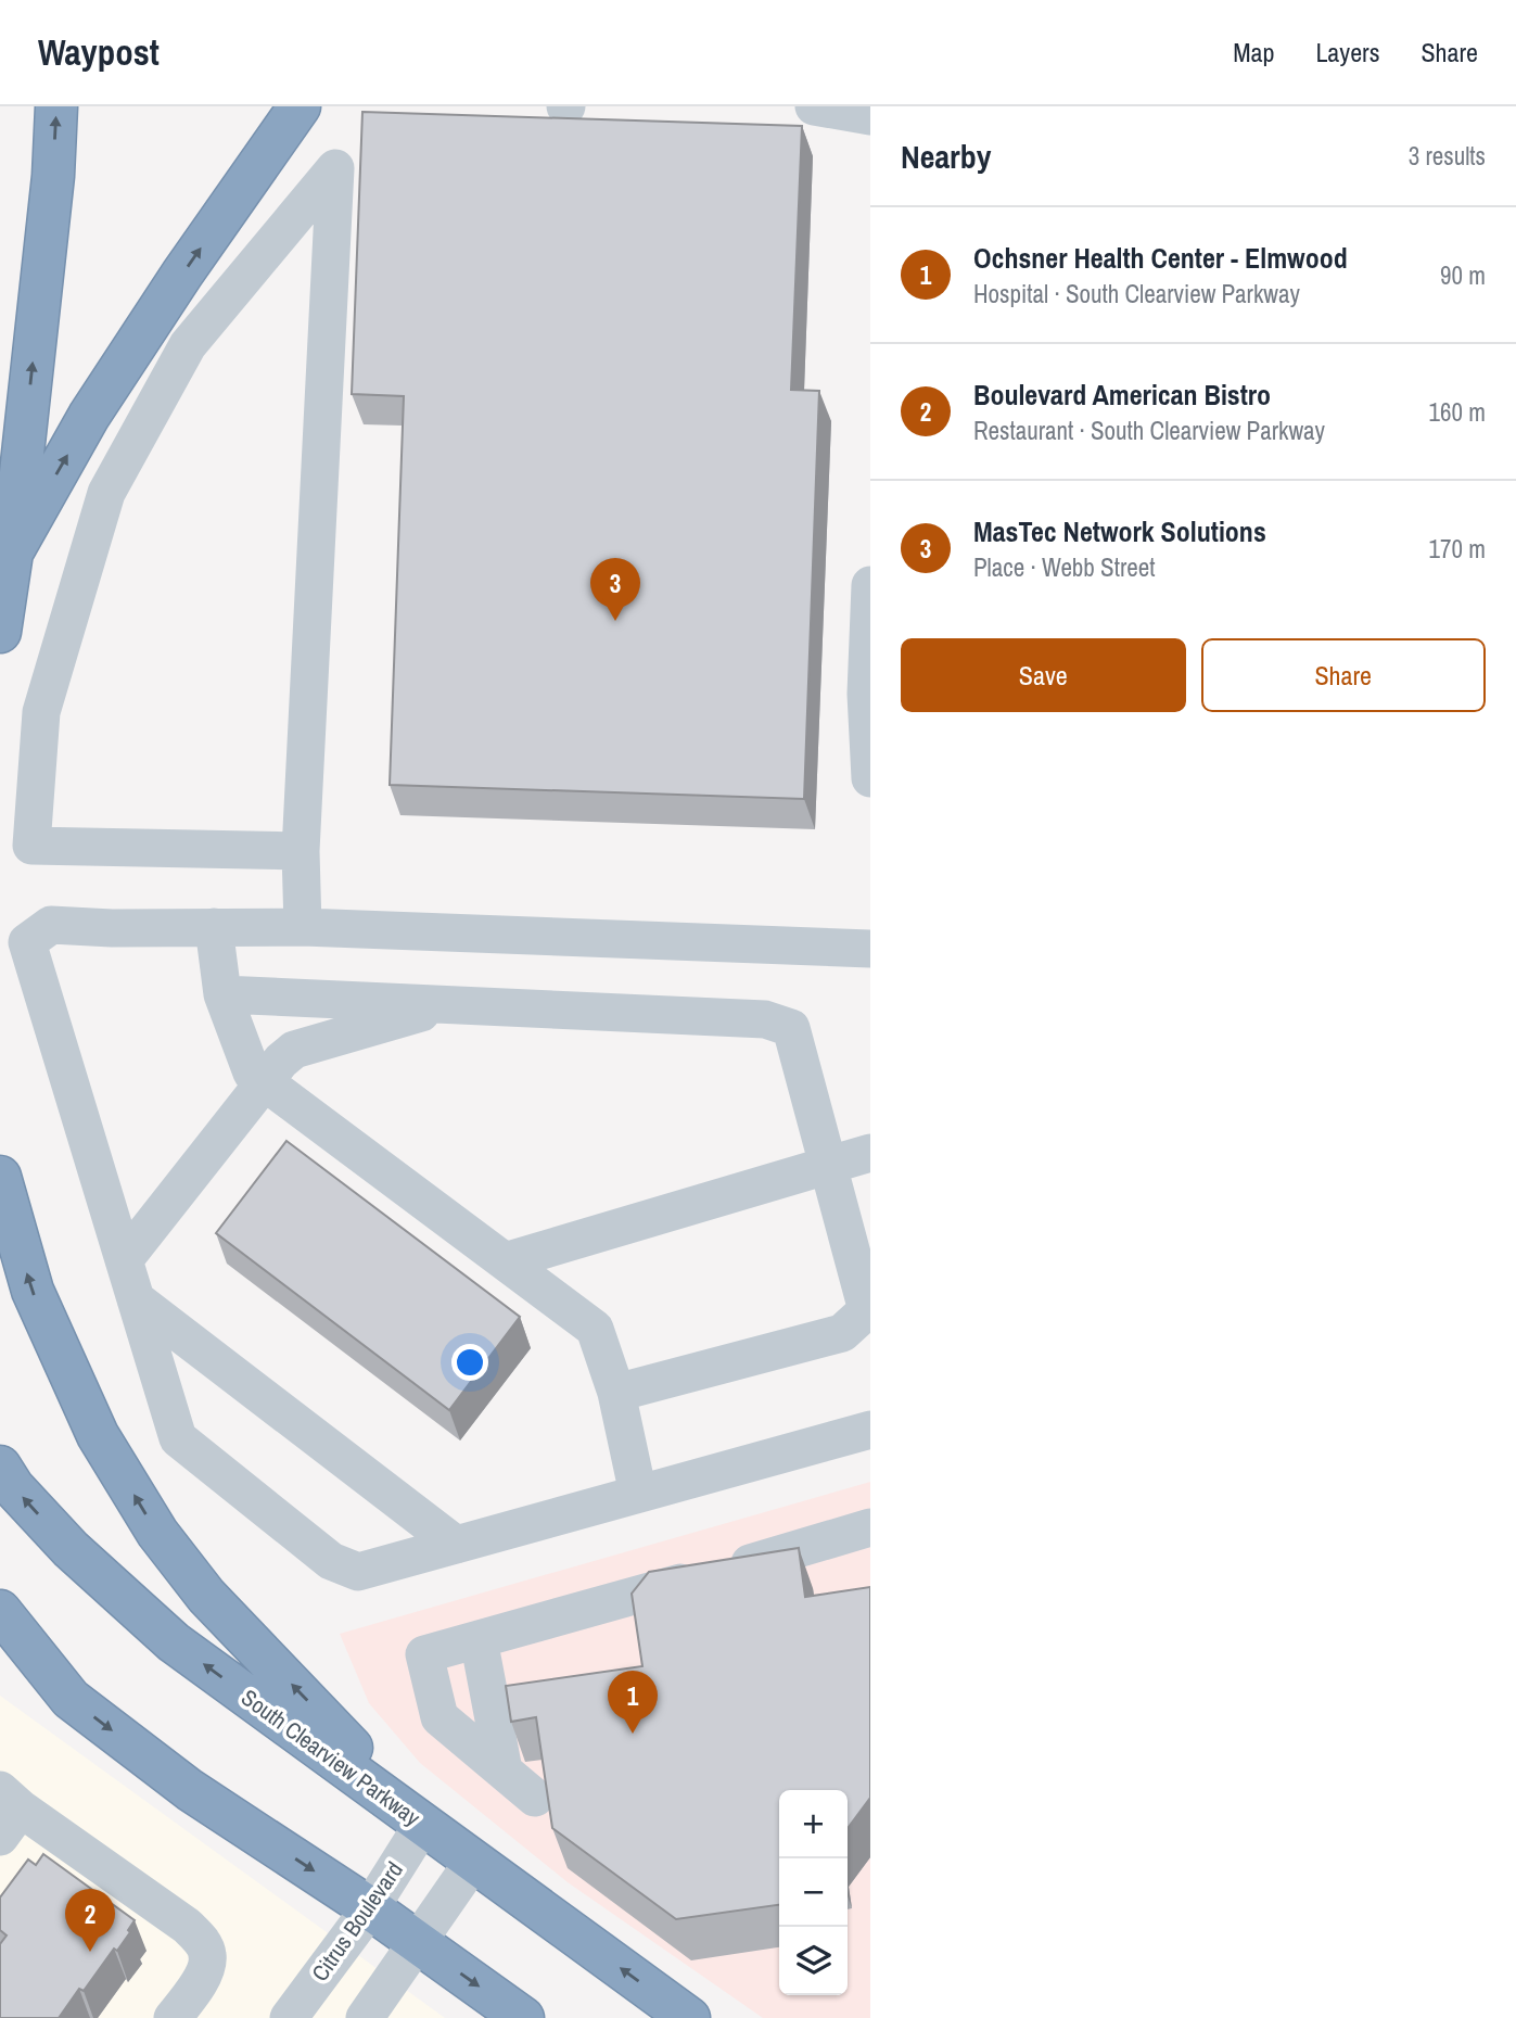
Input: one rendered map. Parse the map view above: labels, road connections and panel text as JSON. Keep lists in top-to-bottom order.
{
  "streets": {
    "highway": ["South Clearview Parkway"],
    "street": ["Citrus Boulevard"]
  },
  "crossings": [
    ["South Clearview Parkway", "Citrus Boulevard"]
  ],
  "page": {
    "header": "Waypost",
    "nav": ["Map", "Layers", "Share"],
    "heading": ["Nearby", "3 results"],
    "list": [
      {
        "mark": "1",
        "name": "Ochsner Health Center - Elmwood",
        "note": "Hospital · South Clearview Parkway",
        "value": "90 m"
      },
      {
        "mark": "2",
        "name": "Boulevard American Bistro",
        "note": "Restaurant · South Clearview Parkway",
        "value": "160 m"
      },
      {
        "mark": "3",
        "name": "MasTec Network Solutions",
        "note": "Place · Webb Street",
        "value": "170 m"
      }
    ],
    "pins": ["3", "1", "2"],
    "buttons": ["Save", "Share"],
    "map_buttons": ["+", "−"]
  }
}
